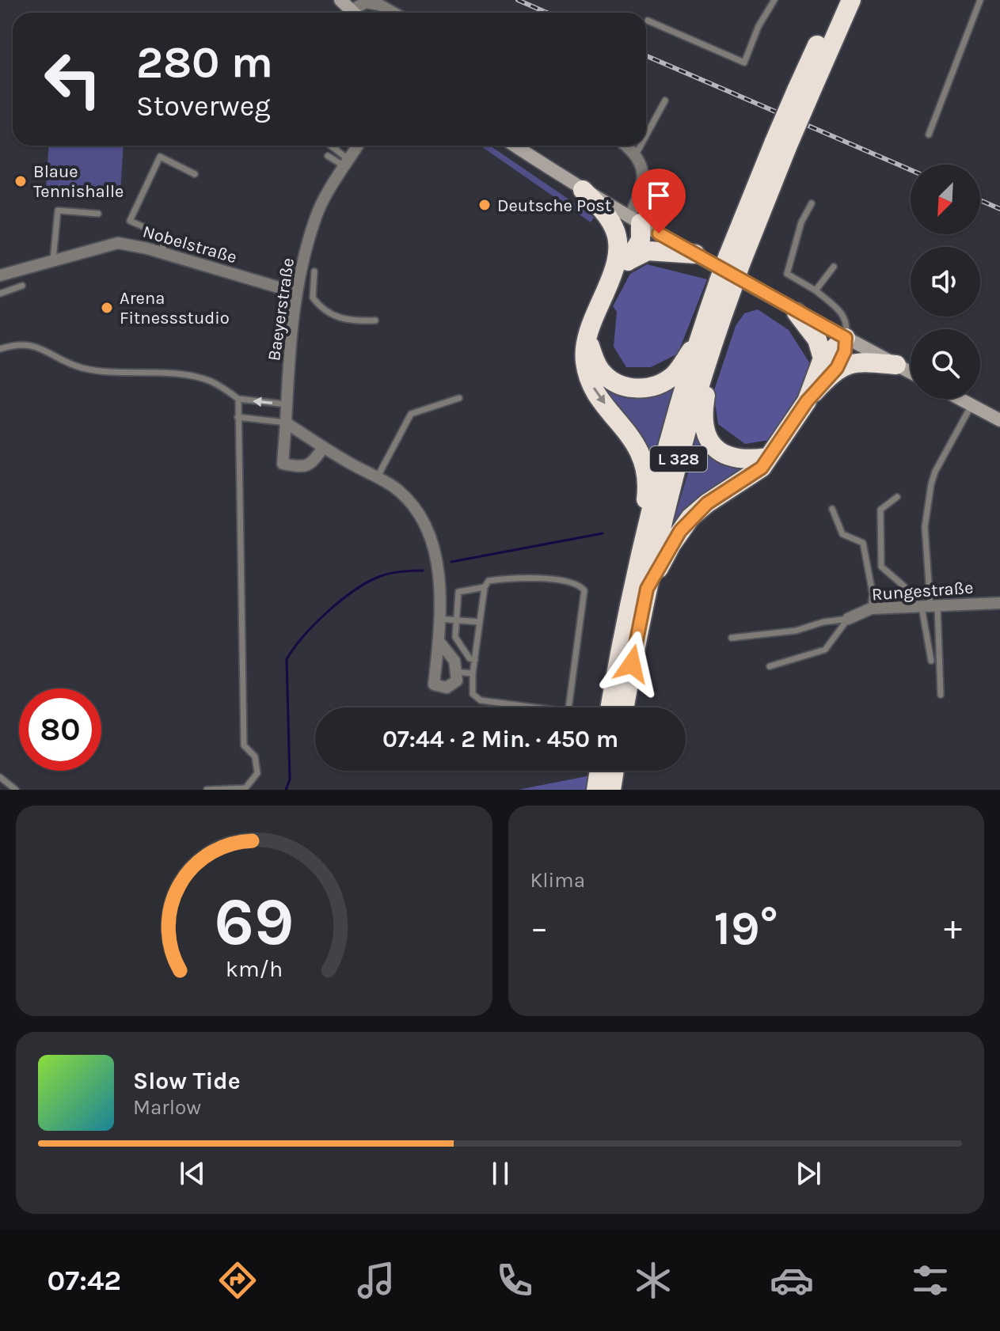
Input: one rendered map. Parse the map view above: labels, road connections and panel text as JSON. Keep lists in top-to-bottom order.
{
  "streets": {
    "highway": ["L 328"],
    "street": ["Nobelstraße", "Baeyerstraße", "Rungestraße"]
  },
  "crossings": [
    ["Nobelstraße", "Baeyerstraße"]
  ],
  "places": ["Blaue Tennishalle", "Deutsche Post", "Arena Fitnessstudio"],
  "north": "bottom left",
  "page": {
    "turn": ["280 m", "Stoverweg"],
    "limit": "80",
    "trip": "07:44 · 2 Min. · 450 m",
    "tile": "Klima",
    "heat": ["−", "19°", "+"],
    "song": ["Slow Tide", "Marlow"],
    "tabs": "07:42",
    "gauge": ["69", "km/h"]
  }
}
